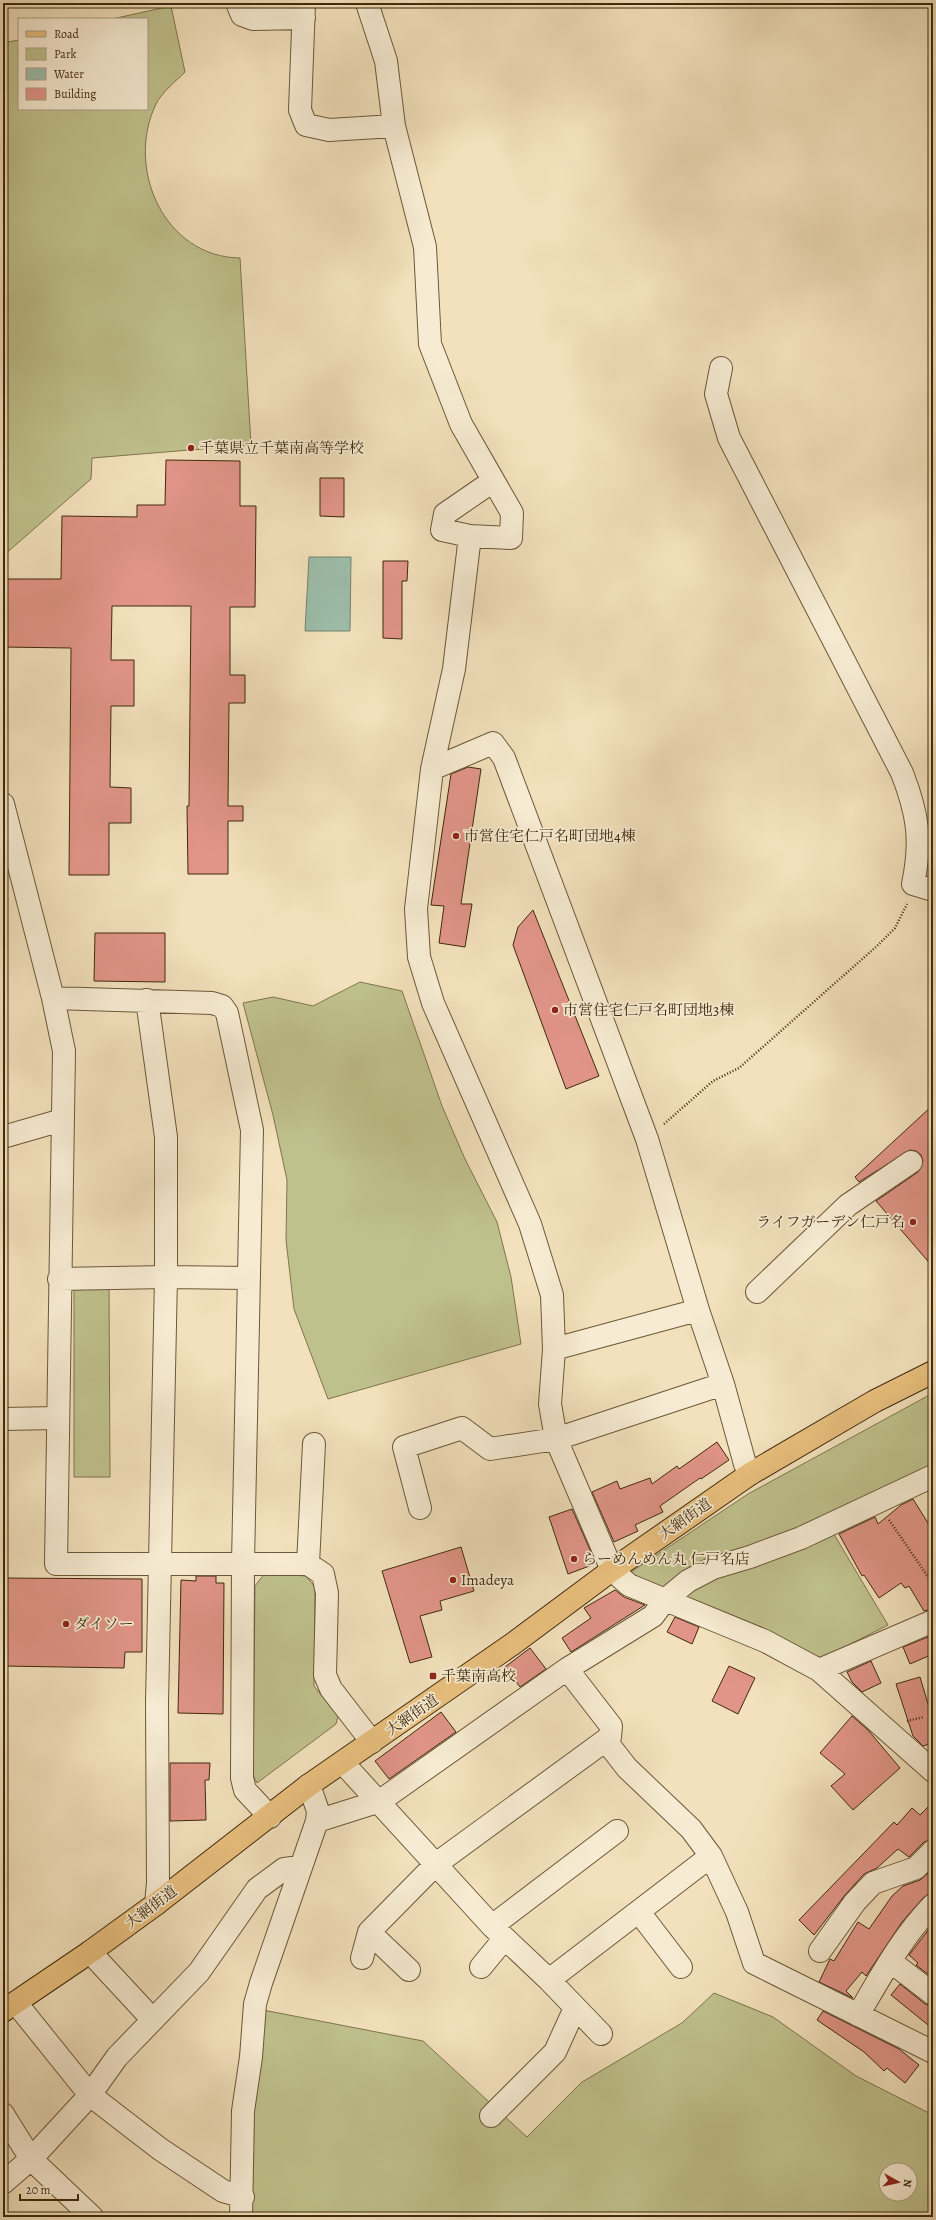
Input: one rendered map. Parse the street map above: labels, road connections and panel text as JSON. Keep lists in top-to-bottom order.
{
  "streets": {
    "main road": ["大網街道"]
  },
  "places": {
    "other": [
      "千葉県立千葉南高等学校",
      "市営住宅仁戸名町団地4棟",
      "市営住宅仁戸名町団地3棟",
      "ライフガーデン仁戸名",
      "らーめんめん丸 仁戸名店",
      "Imadeya",
      "ダイソー"
    ],
    "transit": ["千葉南高校"]
  },
  "legend": [
    "Road",
    "Park",
    "Water",
    "Building"
  ],
  "scale_bar": "20 m",
  "north": "right"
}
